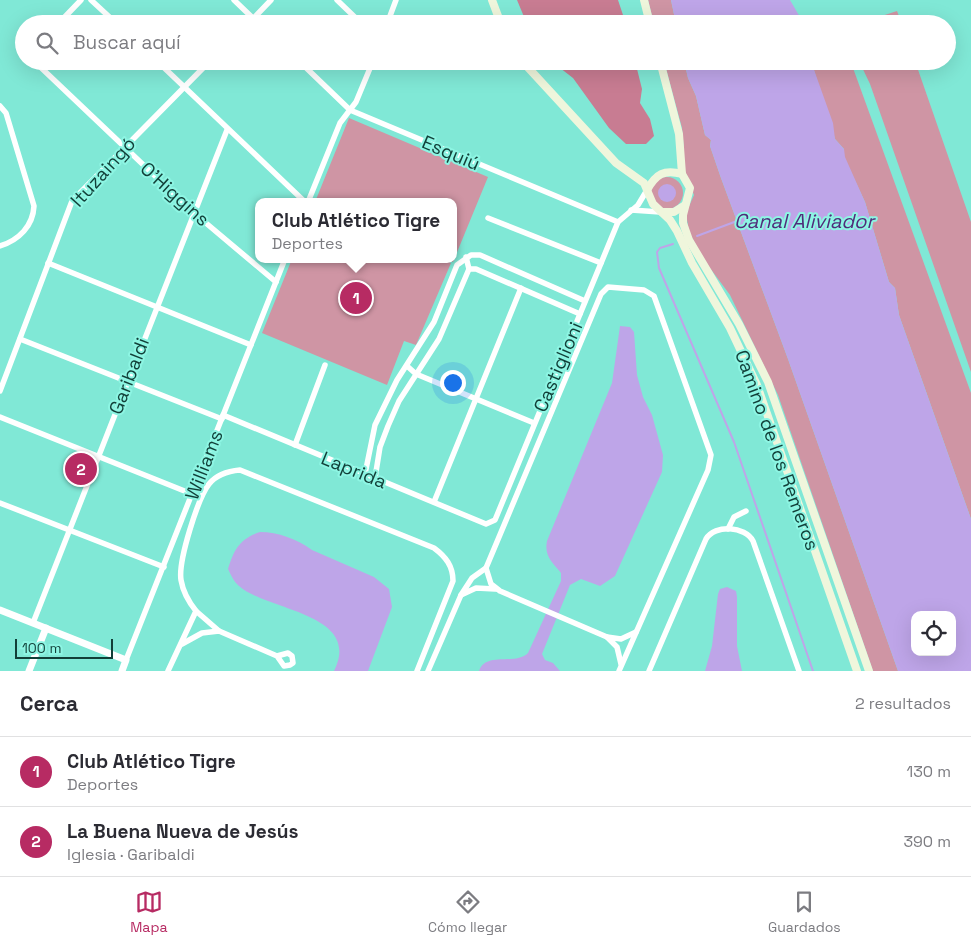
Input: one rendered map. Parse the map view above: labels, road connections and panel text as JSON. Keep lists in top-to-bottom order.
{
  "streets": {
    "main road": ["Camino de los Remeros"],
    "street": [
      "Esquiú",
      "Ituzaingó",
      "O'Higgins",
      "Castiglioni",
      "Garibaldi",
      "Williams",
      "Laprida"
    ]
  },
  "crossings": [
    ["Esquiú", "Castiglioni"],
    ["Ituzaingó", "O'Higgins"],
    ["Ituzaingó", "Laprida"],
    ["O'Higgins", "Garibaldi"],
    ["O'Higgins", "Williams"],
    ["Castiglioni", "Camino de los Remeros"],
    ["Castiglioni", "Laprida"],
    ["Garibaldi", "Laprida"],
    ["Williams", "Laprida"]
  ],
  "water": ["Canal Aliviador"],
  "scale_bar": "100 m",
  "page": {
    "search": "Buscar aquí",
    "popup": ["Club Atlético Tigre", "Deportes"],
    "pins": ["1", "2"],
    "scale": "100 m",
    "heading": ["Cerca", "2 resultados"],
    "list": [
      {
        "mark": "1",
        "name": "Club Atlético Tigre",
        "note": "Deportes",
        "value": "130 m"
      },
      {
        "mark": "2",
        "name": "La Buena Nueva de Jesús",
        "note": "Iglesia · Garibaldi",
        "value": "390 m"
      }
    ],
    "nav": ["Mapa", "Cómo llegar", "Guardados"]
  }
}
